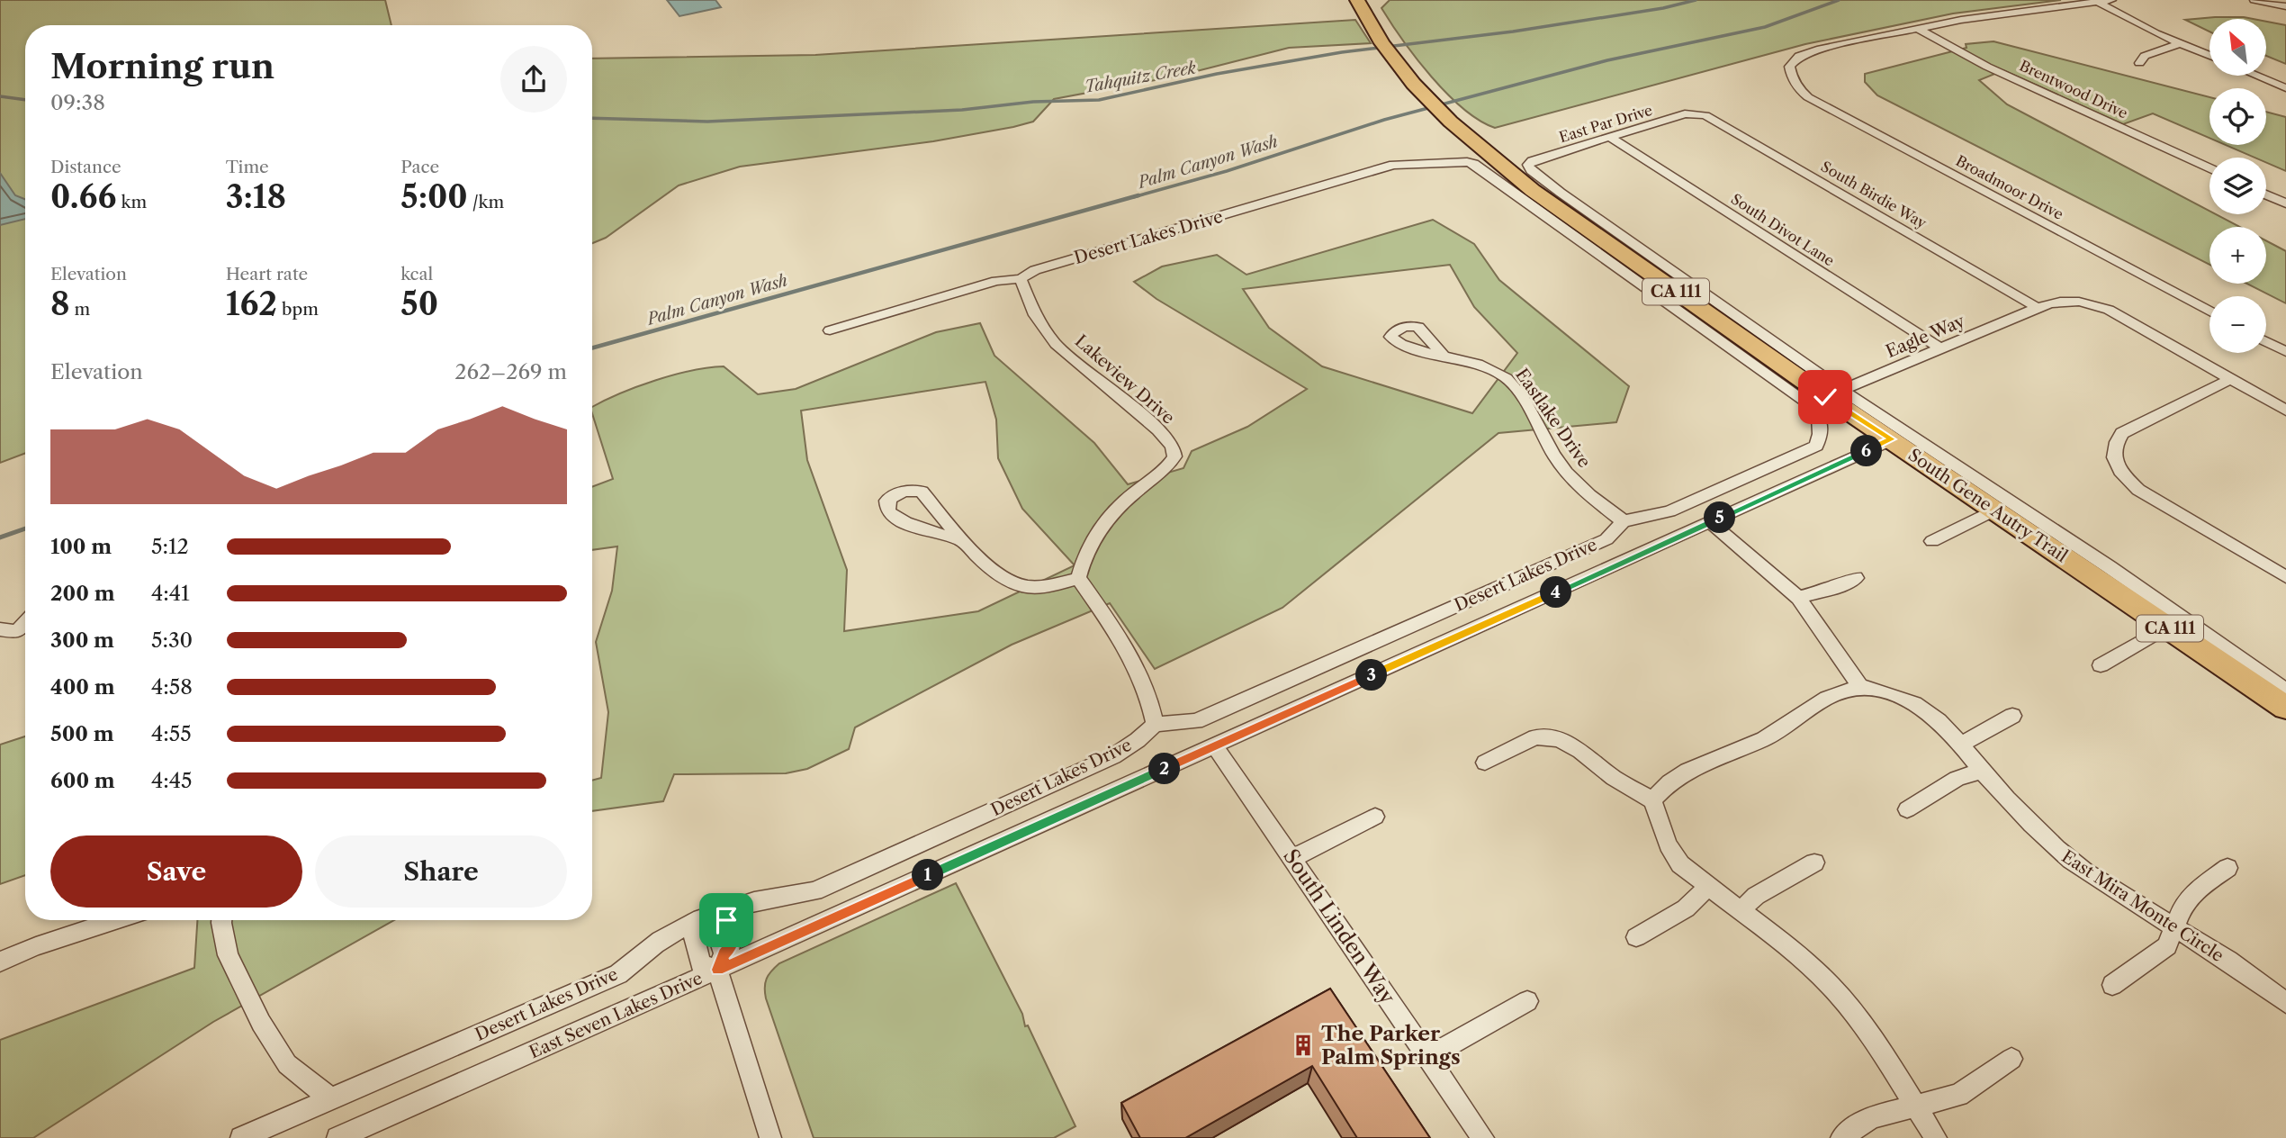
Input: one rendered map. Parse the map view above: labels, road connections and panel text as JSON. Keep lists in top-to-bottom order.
{
  "streets": {
    "main road": ["CA 111", "South Gene Autry Trail"],
    "street": [
      "Brentwood Drive",
      "East Par Drive",
      "Broadmoor Drive",
      "South Birdie Way",
      "South Divot Lane",
      "Desert Lakes Drive",
      "Eagle Way",
      "Lakeview Drive",
      "Eastlake Drive",
      "East Mira Monte Circle",
      "South Linden Way",
      "East Seven Lakes Drive"
    ]
  },
  "crossings": [
    ["Brentwood Drive", "Broadmoor Drive"],
    ["East Par Drive", "South Birdie Way"],
    ["East Par Drive", "South Divot Lane"],
    ["East Par Drive", "South Gene Autry Trail"],
    ["South Birdie Way", "Eagle Way"],
    ["South Divot Lane", "Eagle Way"],
    ["Desert Lakes Drive", "Lakeview Drive"],
    ["Desert Lakes Drive", "Eastlake Drive"],
    ["Desert Lakes Drive", "East Seven Lakes Drive"],
    ["Eagle Way", "South Gene Autry Trail"],
    ["South Gene Autry Trail", "East Seven Lakes Drive"],
    ["South Linden Way", "East Seven Lakes Drive"]
  ],
  "water": ["Tahquitz Creek", "Palm Canyon Wash"],
  "places": {
    "building": ["The Parker Palm Springs"]
  },
  "north": "top left",
  "page": {
    "map_buttons": ["+", "−"],
    "heading": ["Morning run", "09:38"],
    "stats": [
      ["Distance", "0.66 km"],
      ["Time", "3:18"],
      ["Pace", "5:00 /km"],
      ["Elevation", "8 m"],
      ["Heart rate", "162 bpm"],
      ["kcal", "50"]
    ],
    "chart": ["Elevation", "262–269 m"],
    "pins": [
      "6",
      "5",
      "4",
      "3",
      "2",
      "1"
    ],
    "list": [
      {
        "name": "100 m",
        "note": "5:12"
      },
      {
        "name": "200 m",
        "note": "4:41"
      },
      {
        "name": "300 m",
        "note": "5:30"
      },
      {
        "name": "400 m",
        "note": "4:58"
      },
      {
        "name": "500 m",
        "note": "4:55"
      },
      {
        "name": "600 m",
        "note": "4:45"
      }
    ],
    "buttons": ["Save", "Share"]
  }
}
